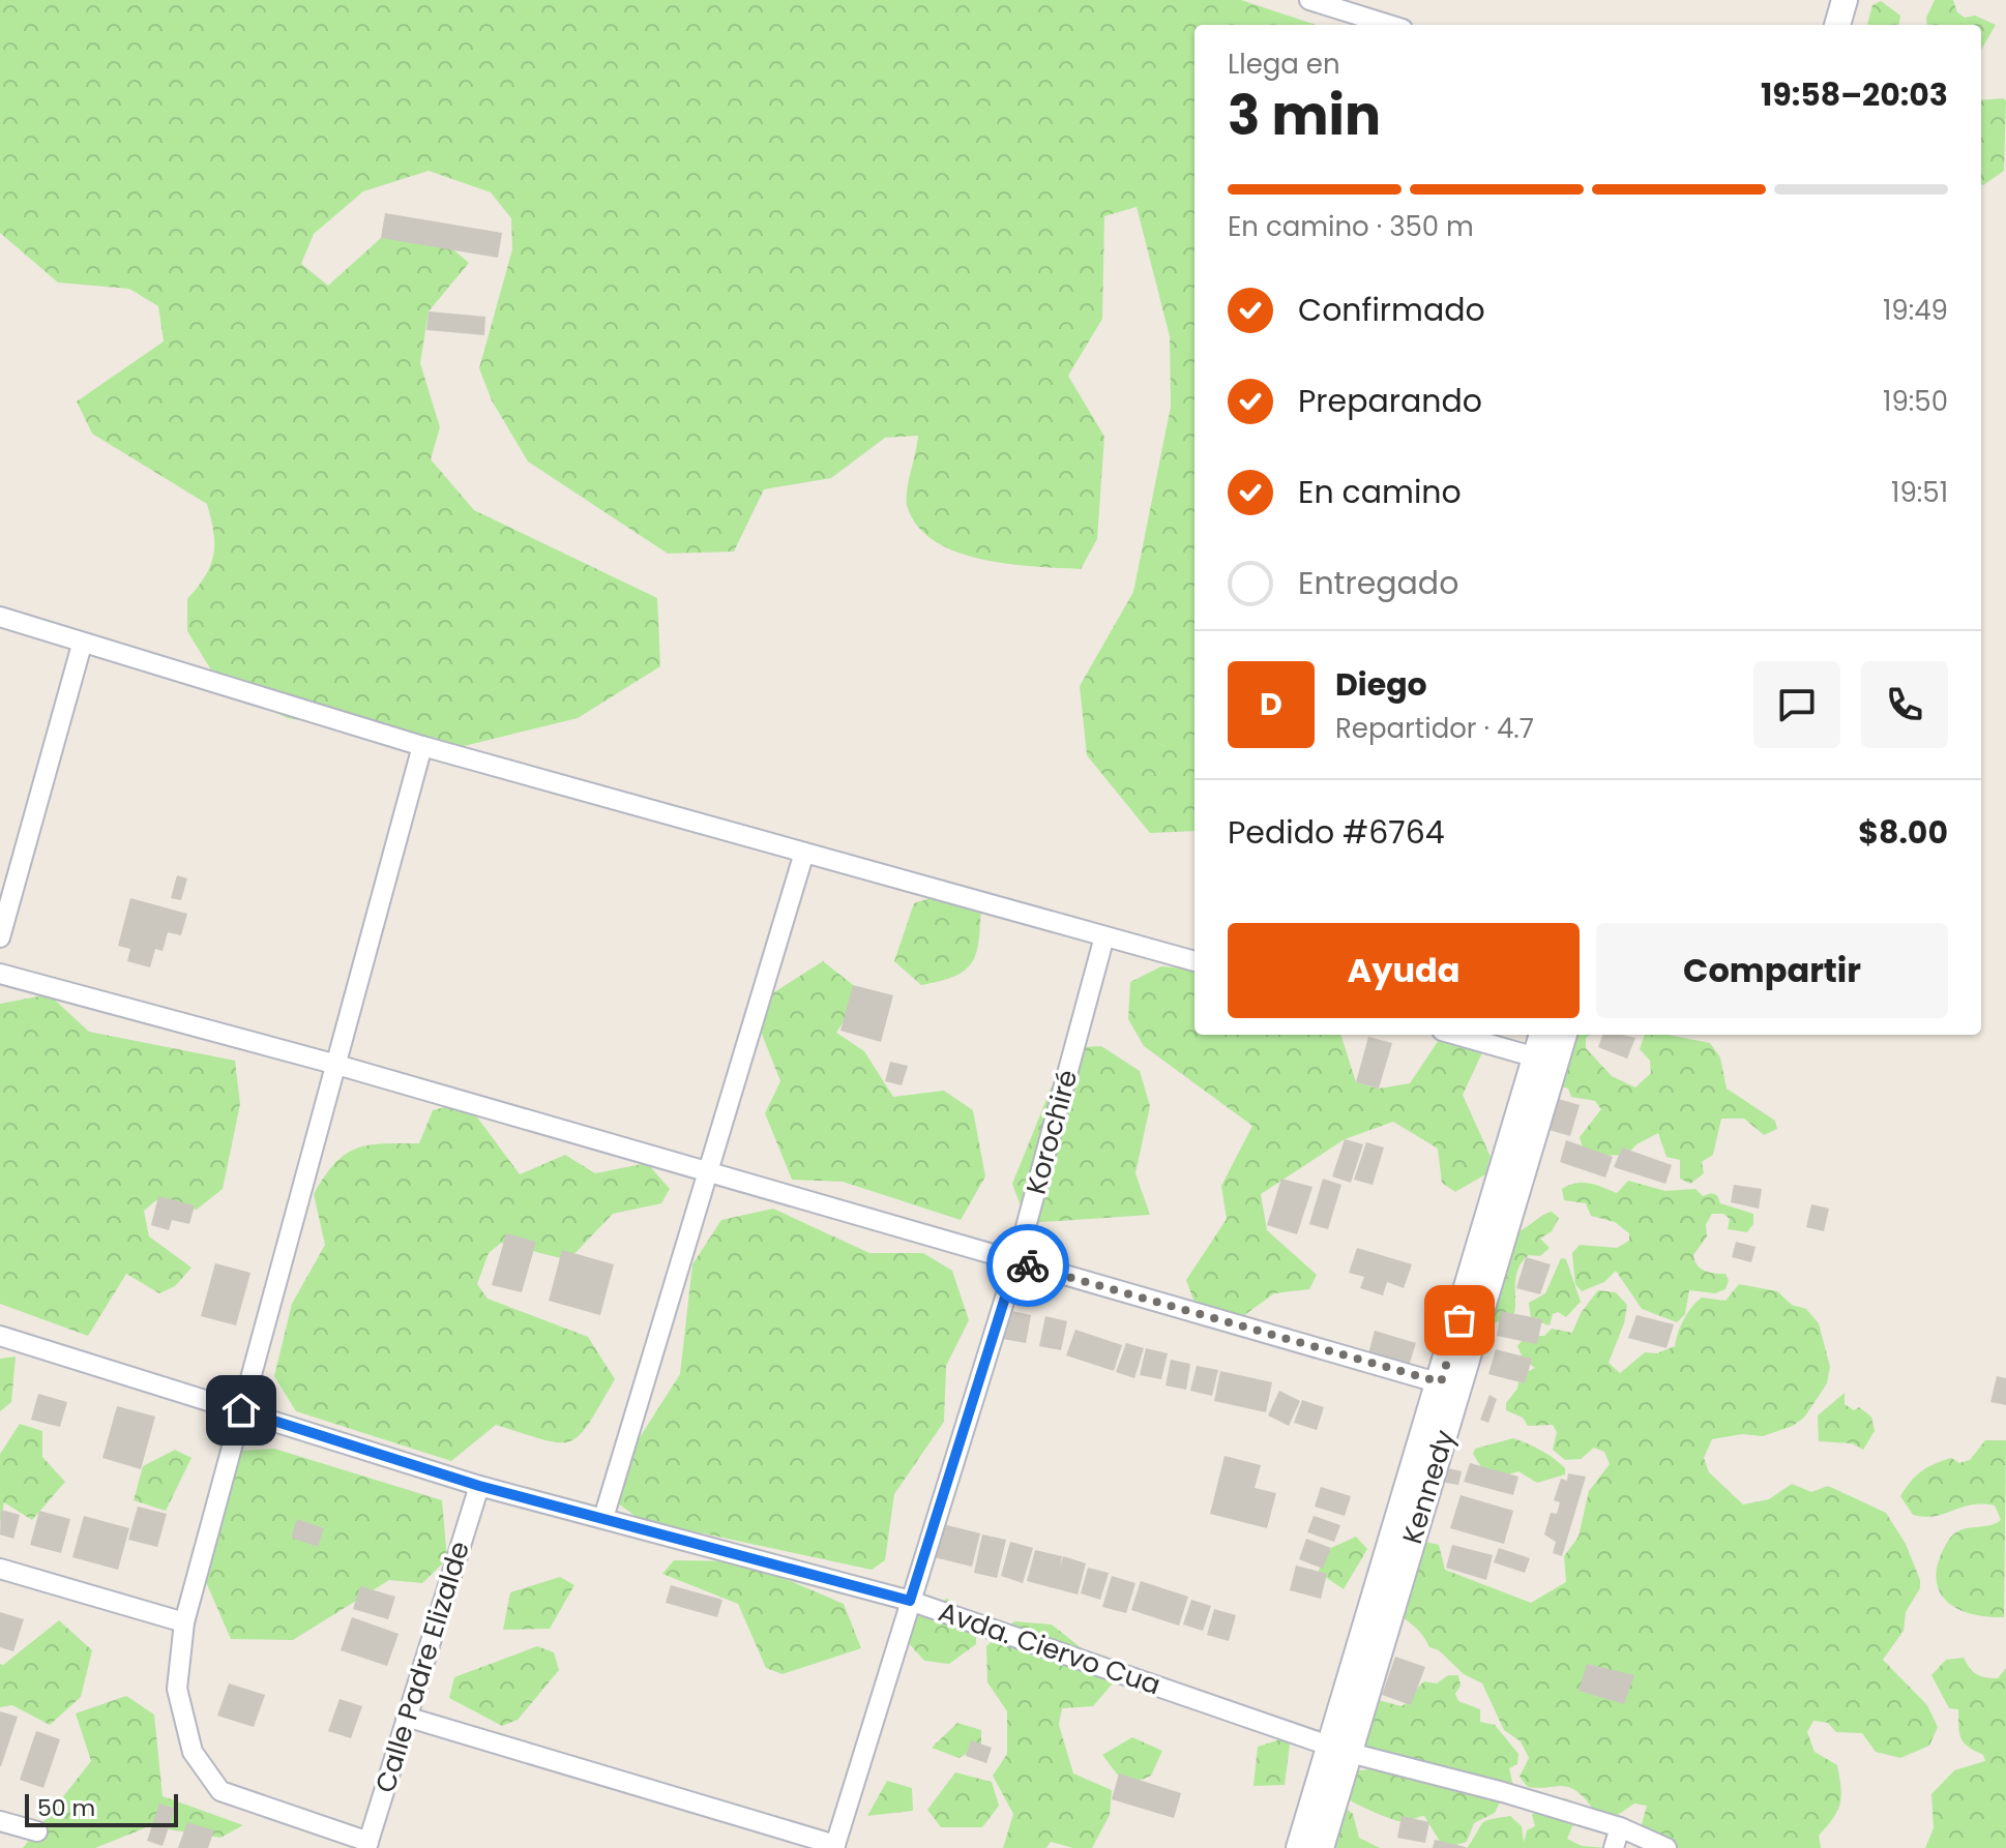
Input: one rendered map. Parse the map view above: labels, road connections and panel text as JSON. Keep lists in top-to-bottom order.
{
  "streets": {
    "main road": ["Kennedy"],
    "street": ["Korochiré", "Avda. Ciervo Cua", "Calle Padre Elizalde"]
  },
  "crossings": [
    ["Korochiré", "Avda. Ciervo Cua"],
    ["Kennedy", "Avda. Ciervo Cua"],
    ["Avda. Ciervo Cua", "Calle Padre Elizalde"]
  ],
  "scale_bar": "50 m",
  "page": {
    "heading": ["3 min", "Llega en", "19:58–20:03"],
    "panel": [
      "Diego",
      "Repartidor · 4.7",
      "Pedido #6764",
      "$8.00"
    ],
    "bar": "En camino · 350 m",
    "list": [
      ["Confirmado", "19:49"],
      ["Preparando", "19:50"],
      ["En camino", "19:51"],
      "Entregado"
    ],
    "round": "D",
    "buttons": ["Ayuda", "Compartir"],
    "scale": "50 m"
  }
}
